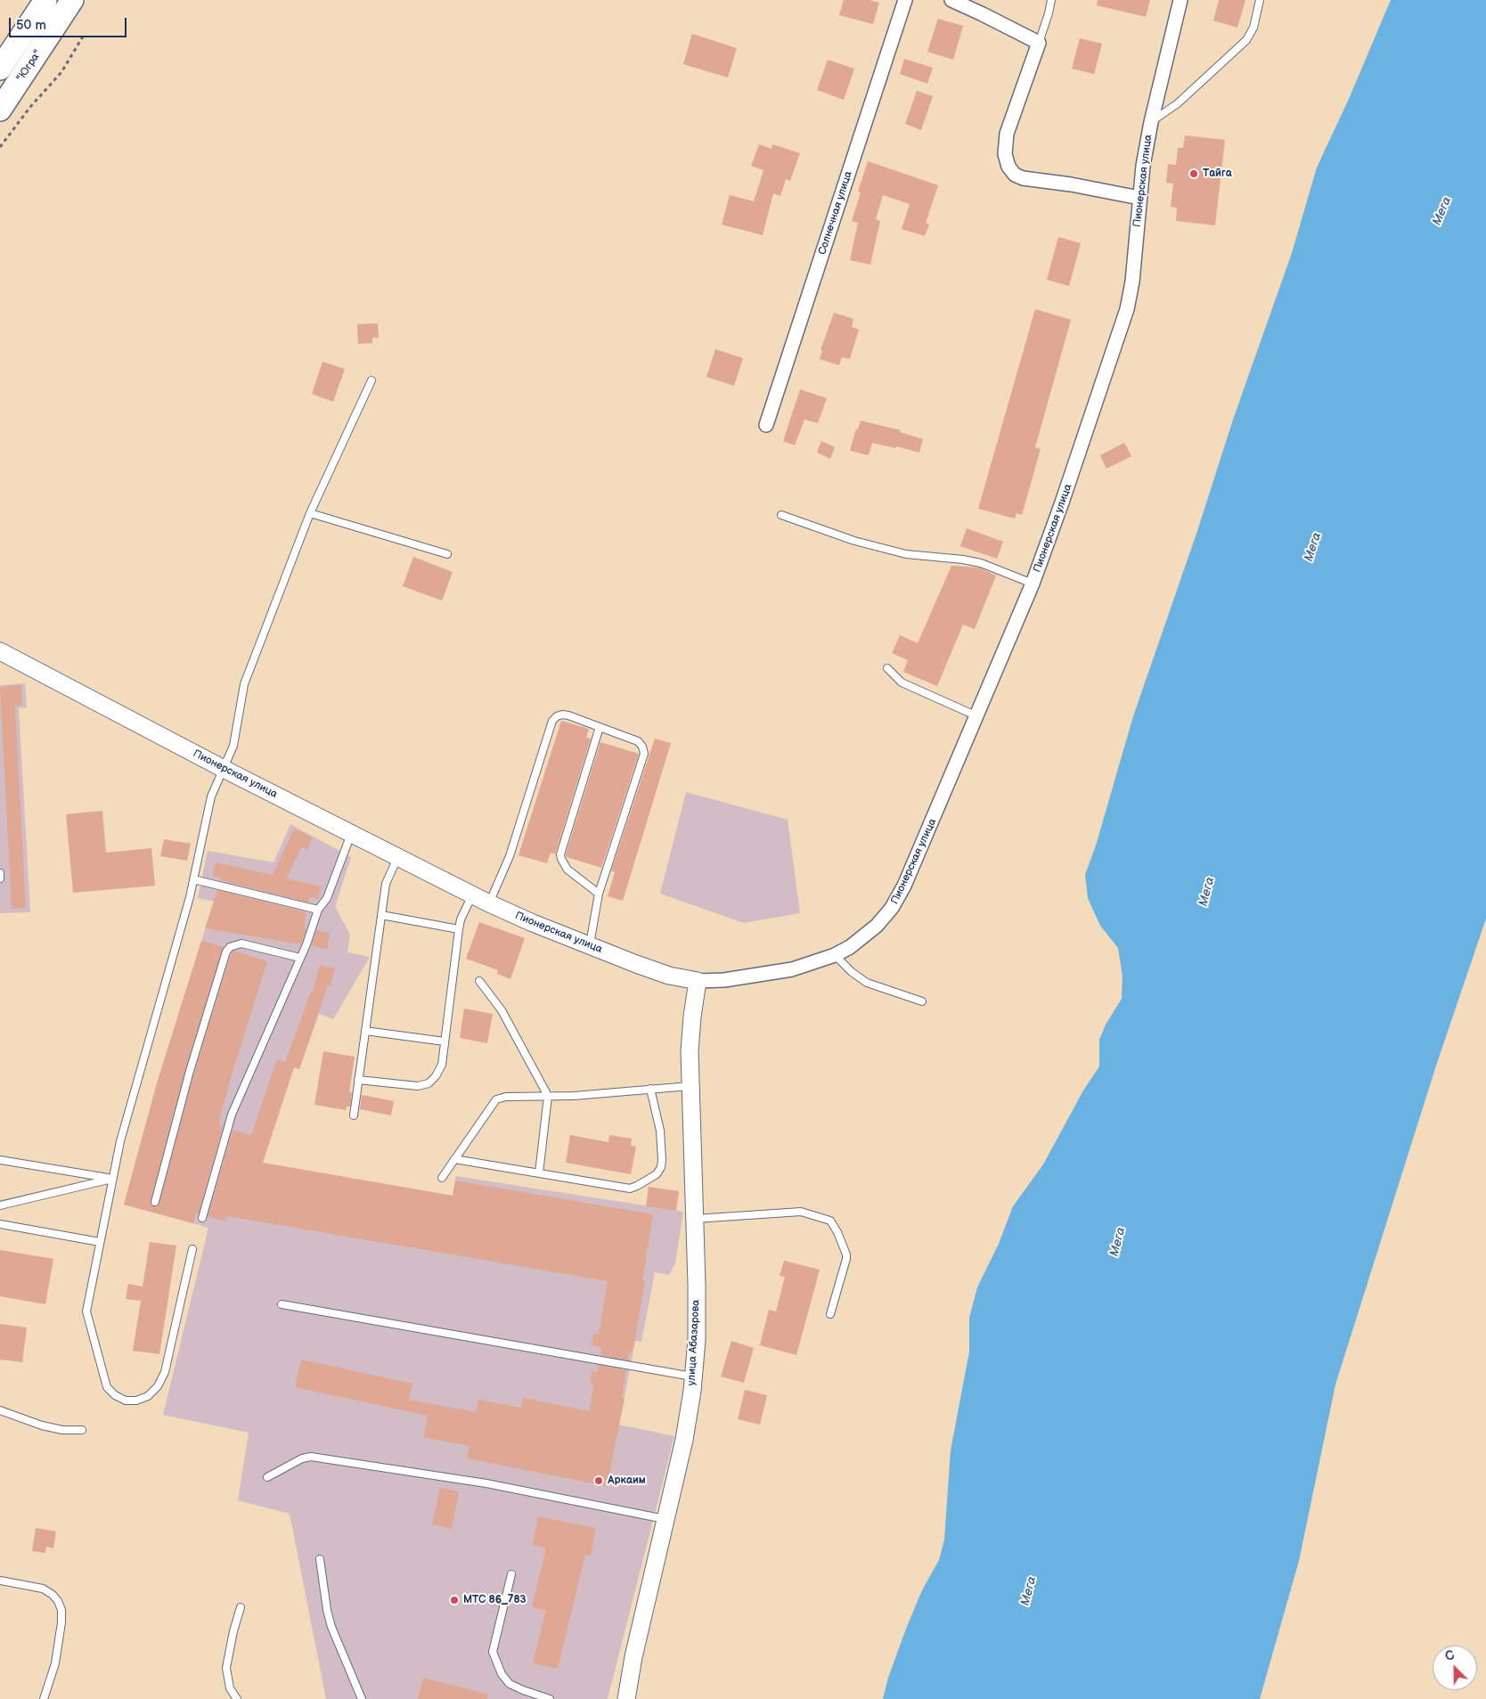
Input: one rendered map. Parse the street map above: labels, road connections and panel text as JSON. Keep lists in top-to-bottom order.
{
  "streets": {
    "highway": ["\"Югра\""],
    "street": ["Пионерская улица", "Солнечная улица", "улица Абазарова"]
  },
  "crossings": [
    ["Пионерская улица", "улица Абазарова"]
  ],
  "water": ["Мега"],
  "places": ["Тайга", "Аркаим", "МТС 86_783"],
  "scale_bar": "50 m",
  "north": "top left"
}
